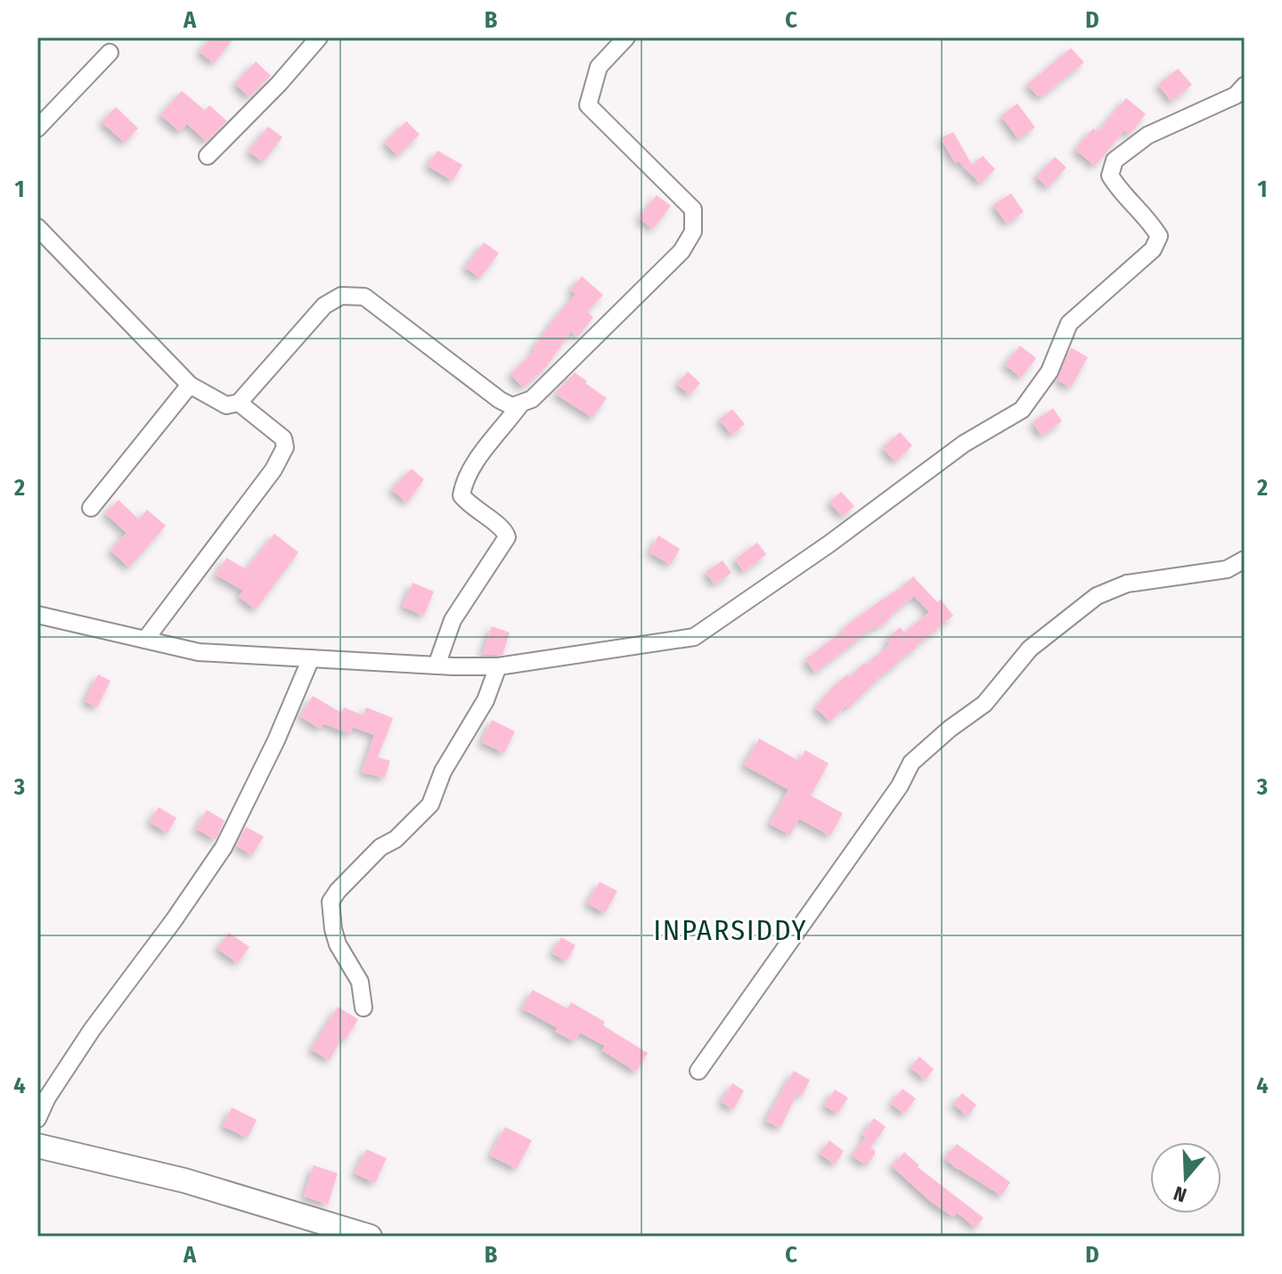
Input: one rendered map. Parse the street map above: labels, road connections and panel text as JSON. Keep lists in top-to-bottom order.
{
  "districts": ["INPARSIDDY"],
  "north": "bottom",
  "grid": {
    "columns": [
      "A",
      "B",
      "C",
      "D"
    ],
    "rows": [
      "1",
      "2",
      "3",
      "4"
    ]
  }
}
